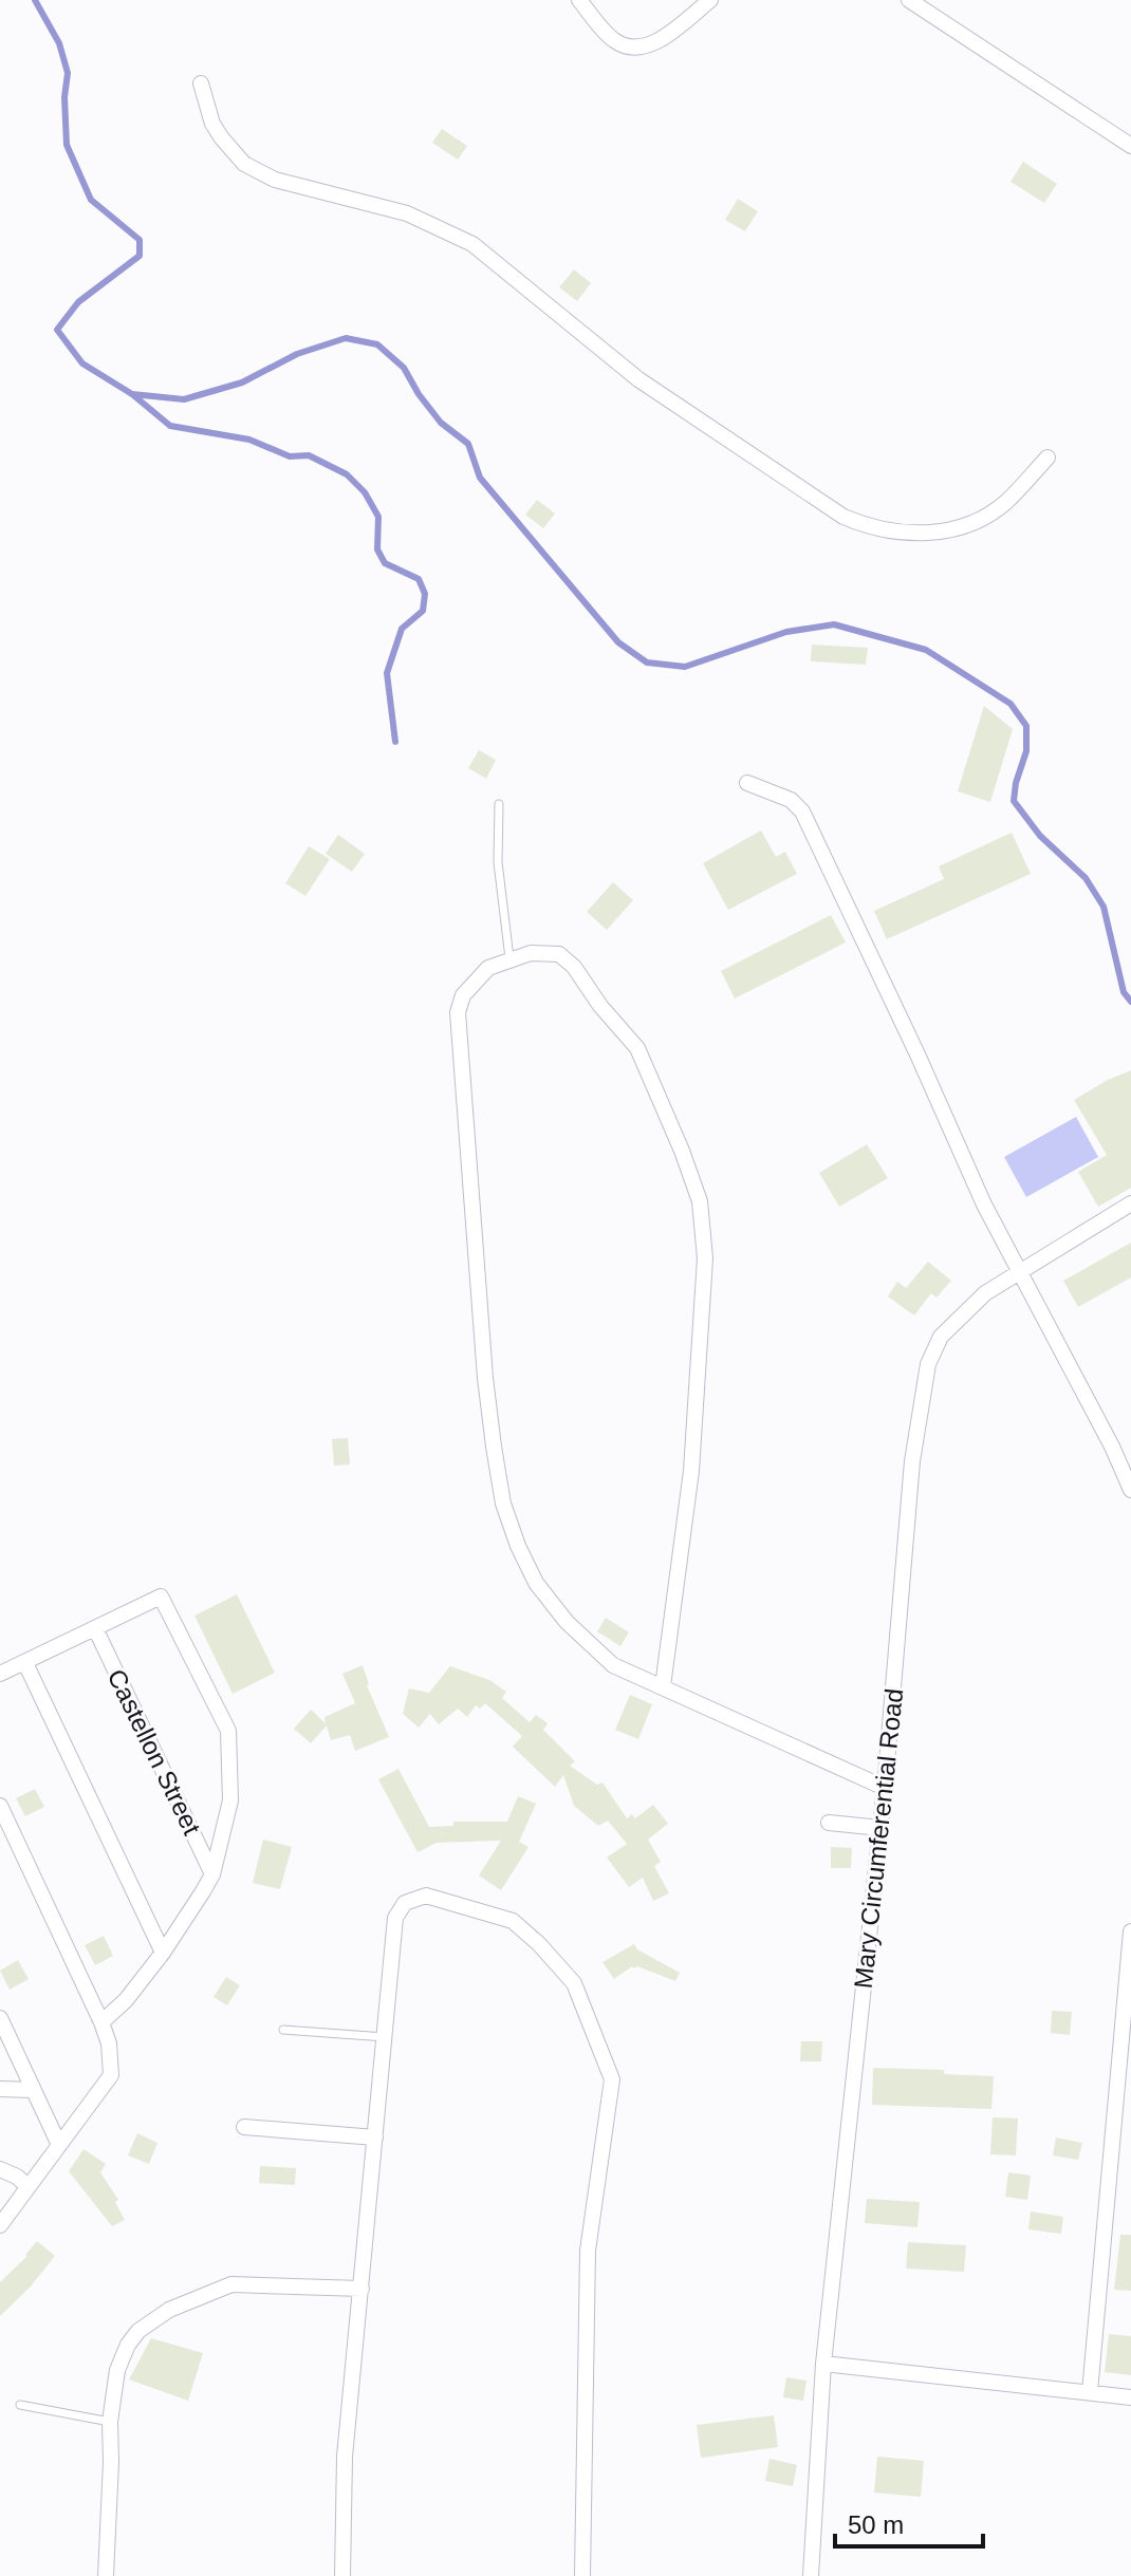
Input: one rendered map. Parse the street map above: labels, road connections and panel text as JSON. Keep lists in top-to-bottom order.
{
  "streets": {
    "street": ["Castellon Street", "Mary Circumferential Road"]
  },
  "scale_bar": "50 m"
}
